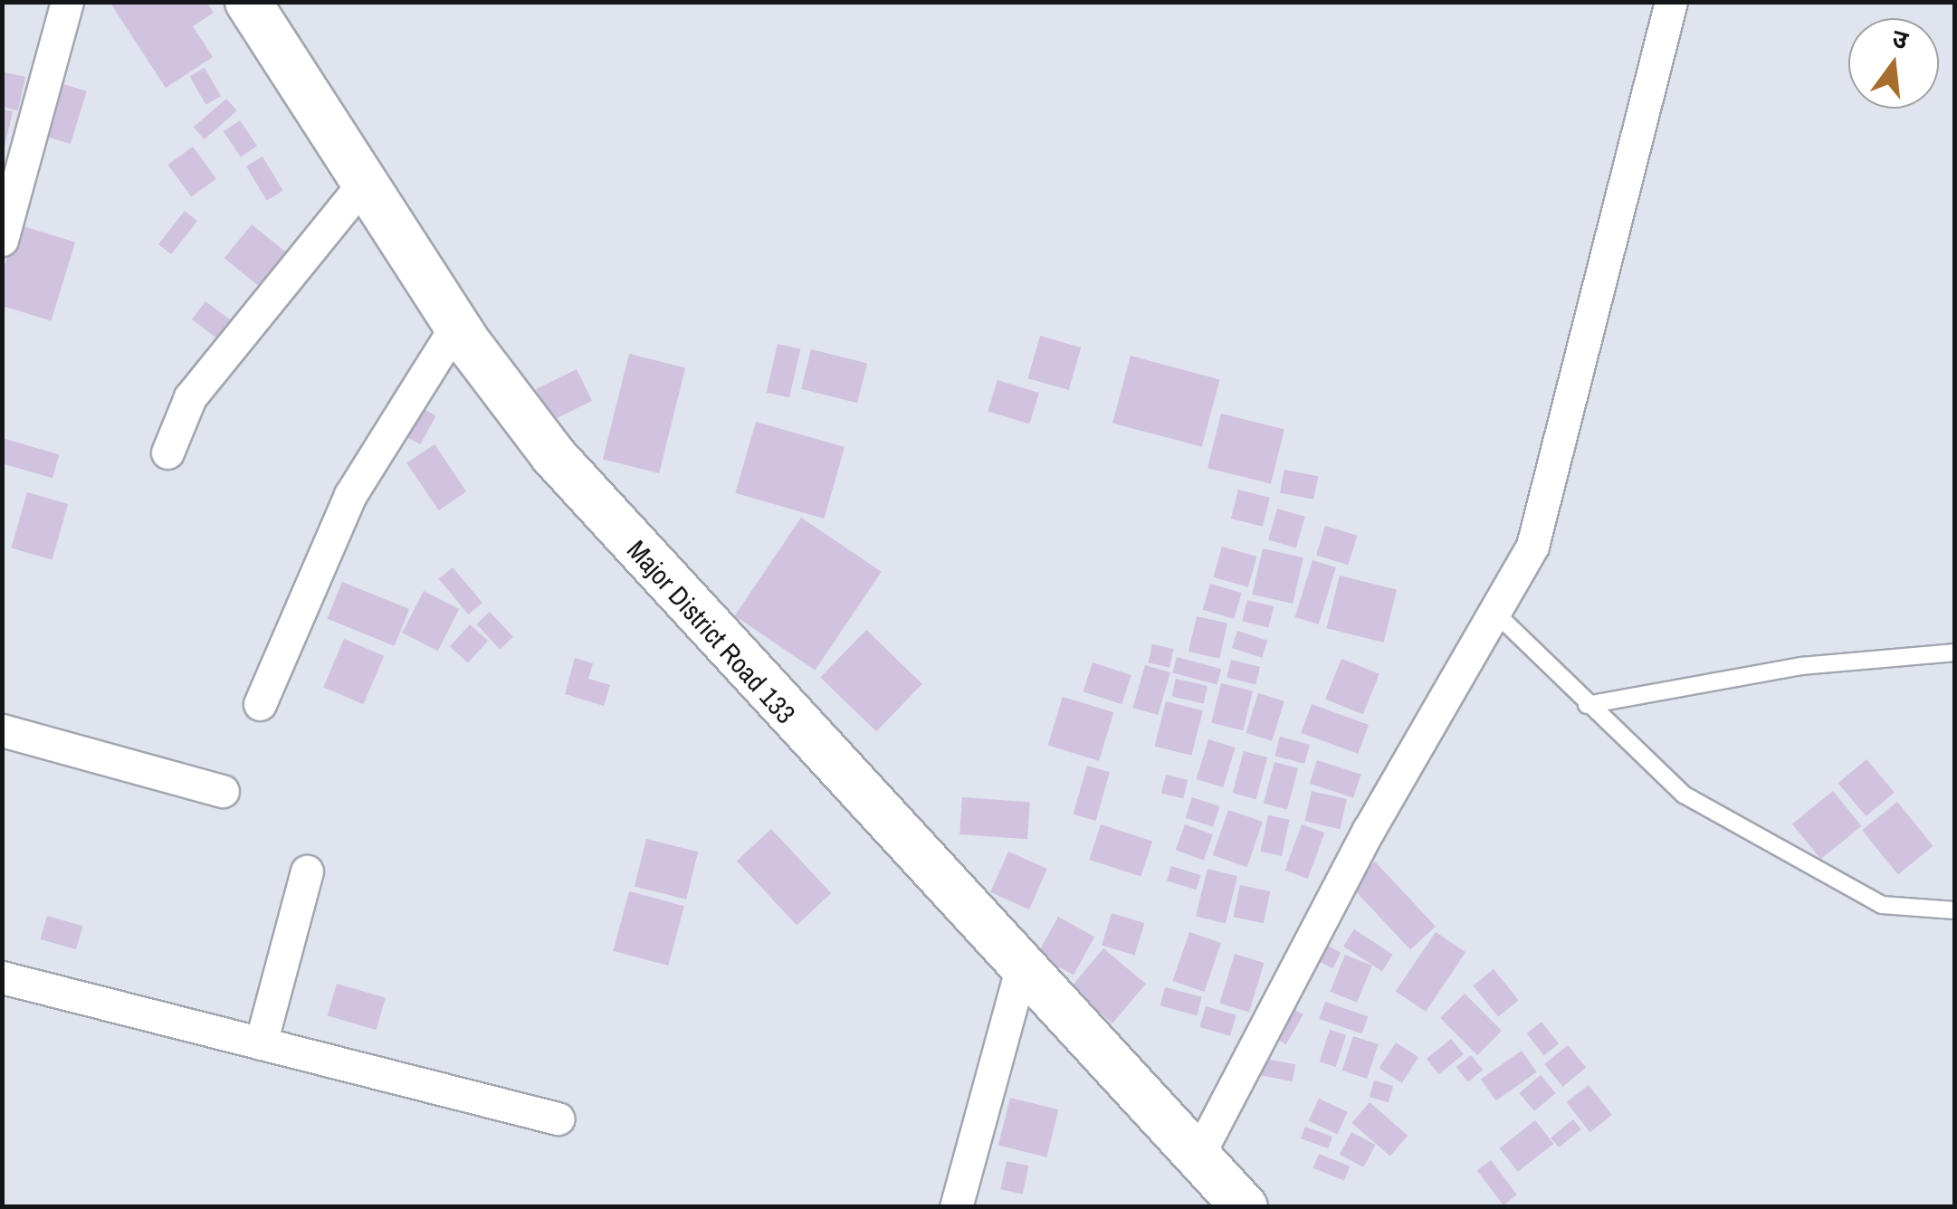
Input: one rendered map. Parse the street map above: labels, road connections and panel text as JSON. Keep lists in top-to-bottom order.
{
  "streets": {
    "main road": ["Major District Road 133"]
  },
  "north": "top"
}
